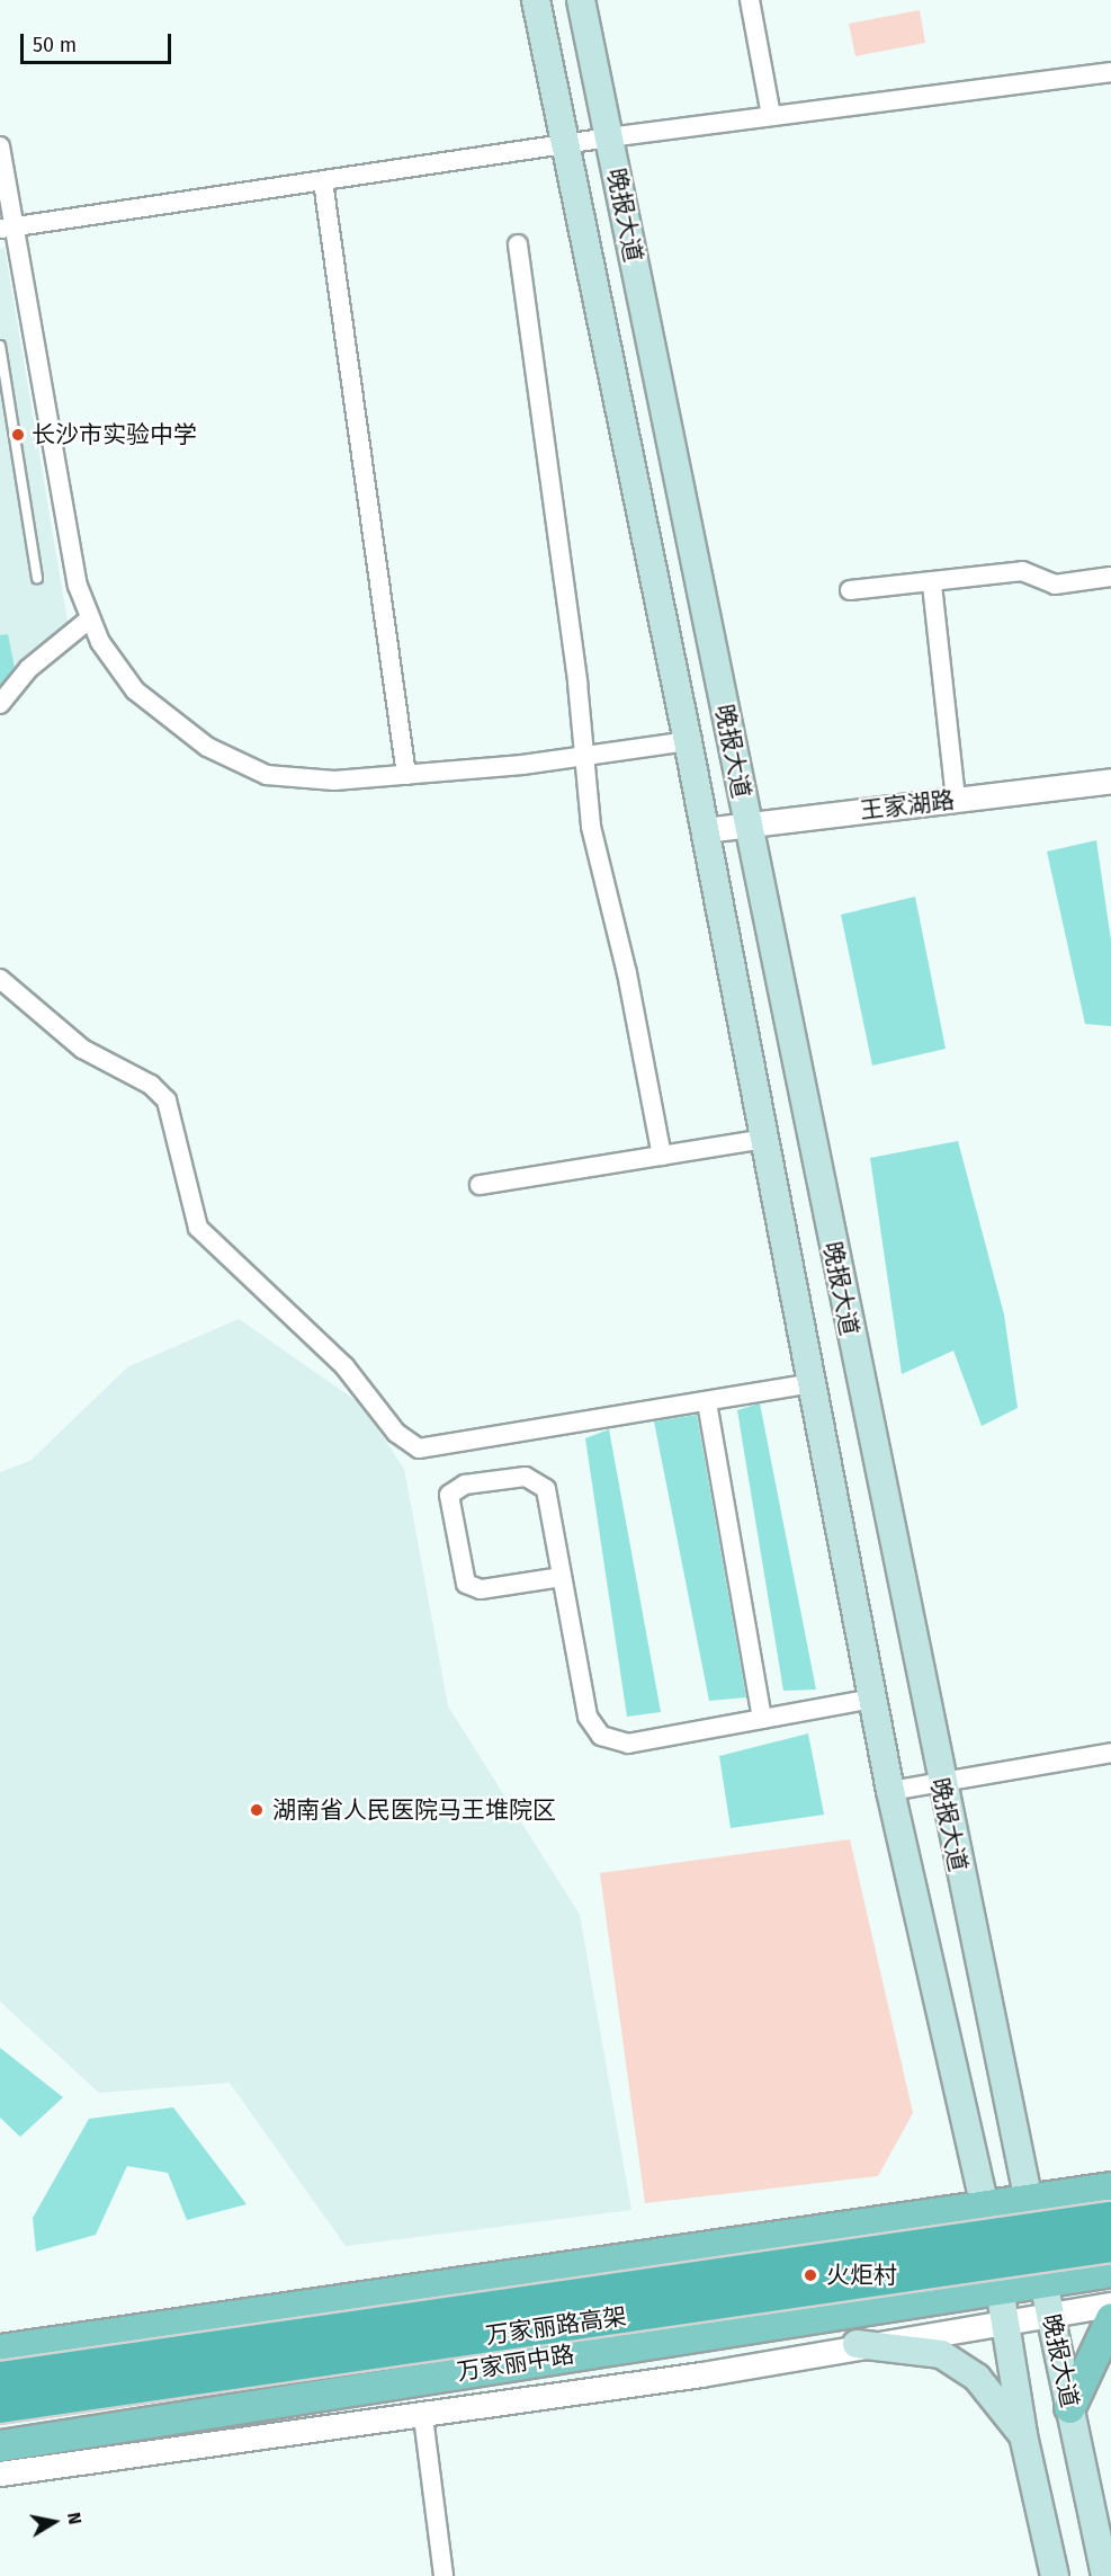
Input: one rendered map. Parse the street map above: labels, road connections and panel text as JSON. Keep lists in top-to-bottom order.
{
  "streets": {
    "highway": ["万家丽路高架"],
    "main road": ["晚报大道", "万家丽中路"],
    "street": ["王家湖路"]
  },
  "crossings": [
    ["晚报大道", "王家湖路"],
    ["晚报大道", "万家丽中路"]
  ],
  "places": ["长沙市实验中学", "湖南省人民医院马王堆院区", "火炬村"],
  "scale_bar": "50 m",
  "north": "right"
}
